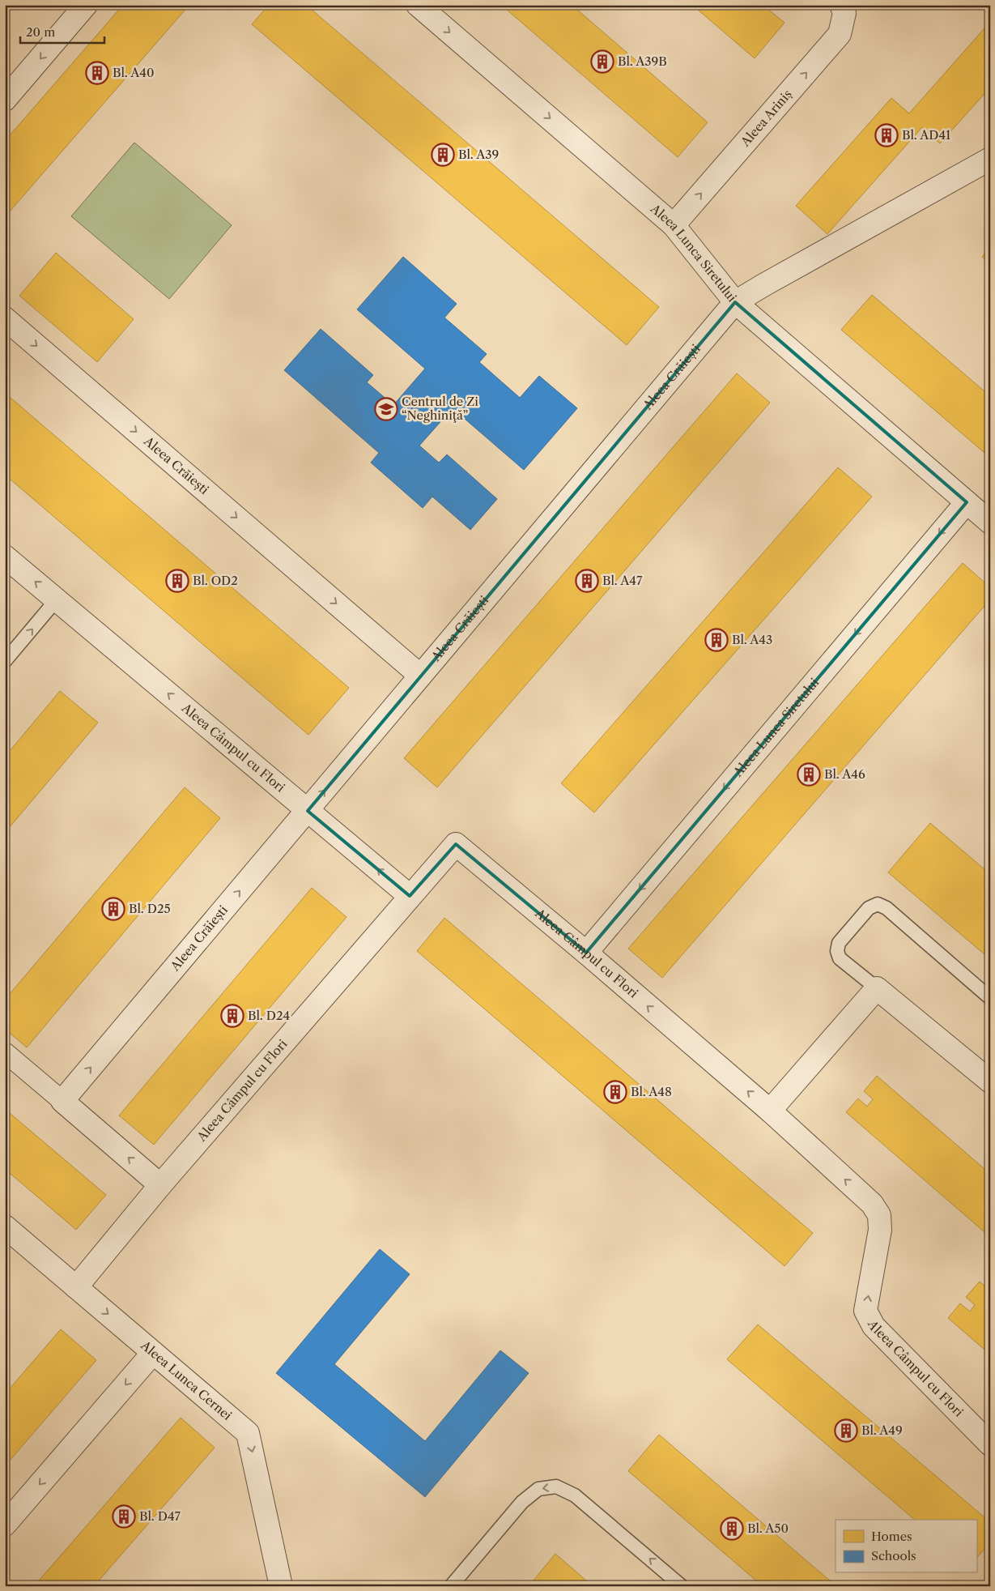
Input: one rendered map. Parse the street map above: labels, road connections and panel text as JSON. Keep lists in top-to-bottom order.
{
  "streets": {
    "street": [
      "Aleea Ariniș",
      "Aleea Lunca Siretului",
      "Aleea Crăiești",
      "Aleea Câmpul cu Flori",
      "Aleea Lunca Cernei"
    ]
  },
  "crossings": [
    ["Aleea Ariniș", "Aleea Lunca Siretului"],
    ["Aleea Lunca Siretului", "Aleea Crăiești"],
    ["Aleea Lunca Siretului", "Aleea Câmpul cu Flori"],
    ["Aleea Crăiești", "Aleea Câmpul cu Flori"],
    ["Aleea Câmpul cu Flori", "Aleea Lunca Cernei"]
  ],
  "one_way": ["Aleea Ariniș", "Aleea Câmpul cu Flori", "Aleea Lunca Cernei"],
  "places": {
    "building": [
      "Bl. A39B",
      "Bl. A40",
      "Bl. AD41",
      "Bl. A39",
      "Bl. OD2",
      "Bl. A47",
      "Bl. A43",
      "Bl. A46",
      "Bl. D25",
      "Bl. D24",
      "Bl. A48",
      "Bl. A49",
      "Bl. D47",
      "Bl. A50"
    ],
    "school or university": ["Centrul de Zi “Neghiniţă”"]
  },
  "legend": ["Homes", "Schools"],
  "scale_bar": "20 m"
}
